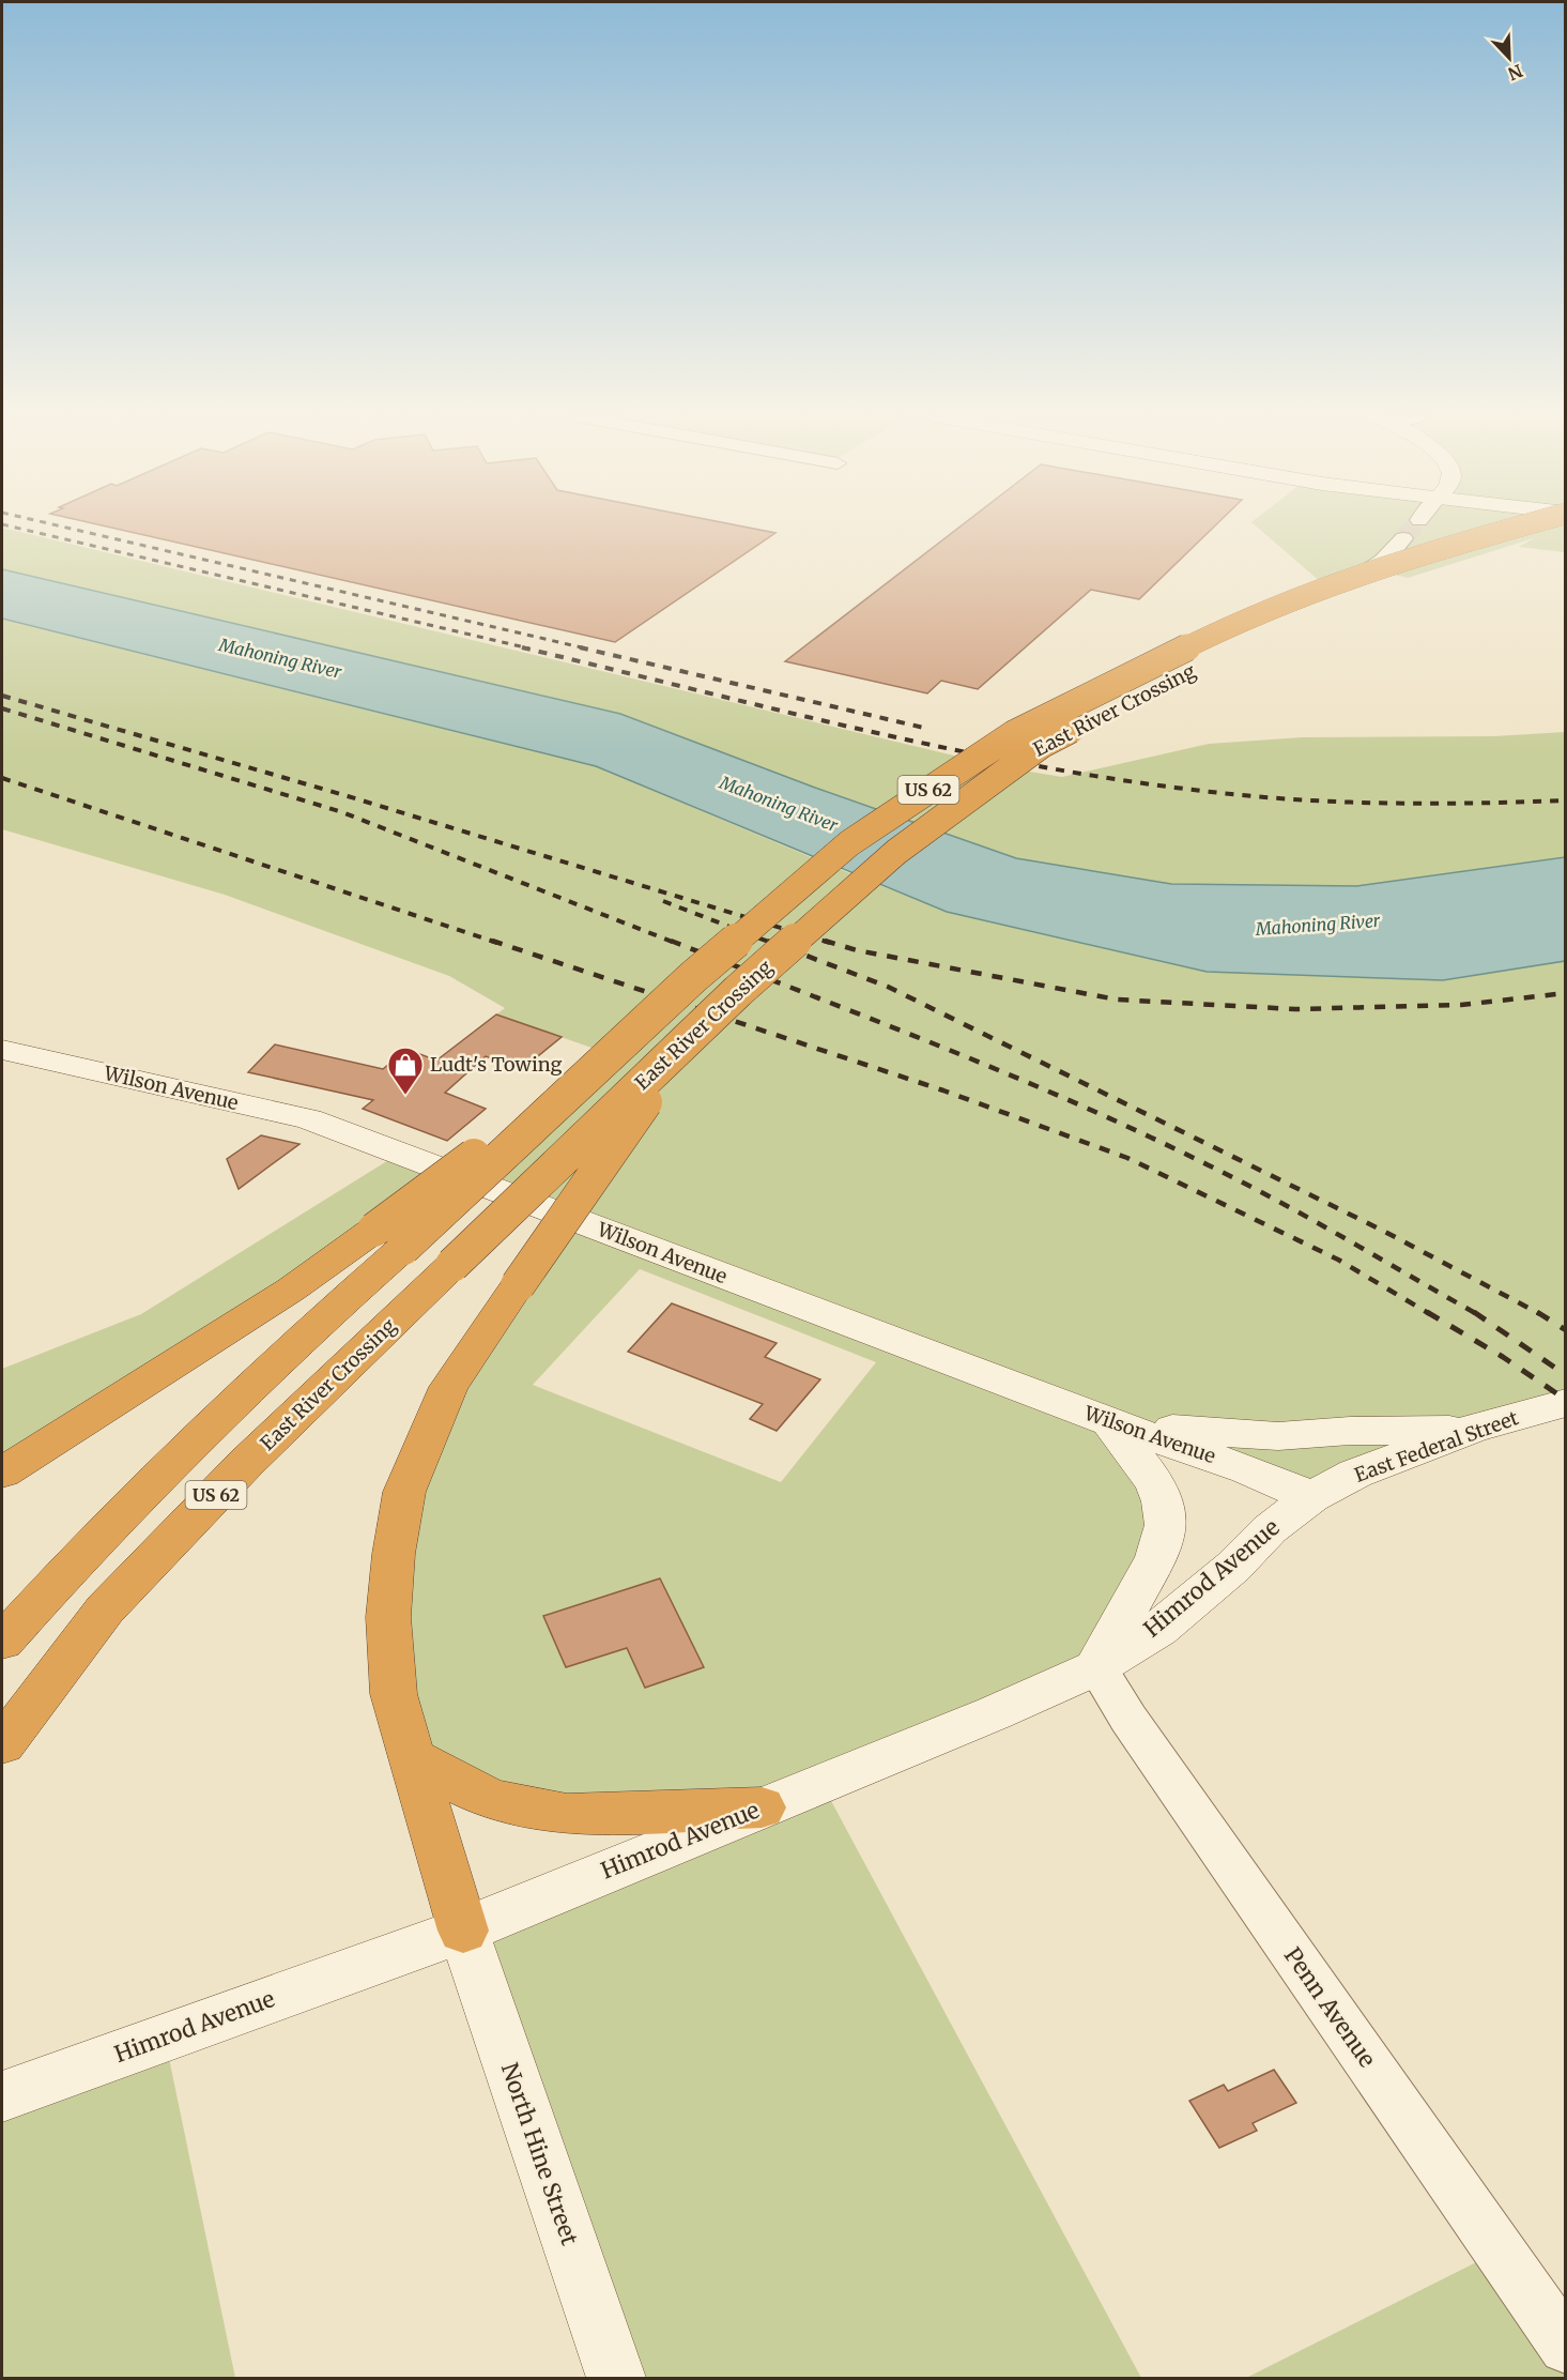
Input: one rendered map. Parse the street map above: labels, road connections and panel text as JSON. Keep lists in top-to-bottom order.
{
  "streets": {
    "highway": ["East River Crossing", "US 62"],
    "main road": [
      "Wilson Avenue",
      "East Federal Street",
      "Himrod Avenue",
      "North Hine Street"
    ],
    "street": ["Penn Avenue"]
  },
  "crossings": [
    ["East River Crossing", "US 62"],
    ["Wilson Avenue", "East Federal Street"],
    ["Wilson Avenue", "Himrod Avenue"],
    ["East Federal Street", "Himrod Avenue"],
    ["Himrod Avenue", "Penn Avenue"],
    ["Himrod Avenue", "North Hine Street"]
  ],
  "water": ["Mahoning River"],
  "places": {
    "shop": ["Ludt's Towing"]
  },
  "north": "bottom right"
}
